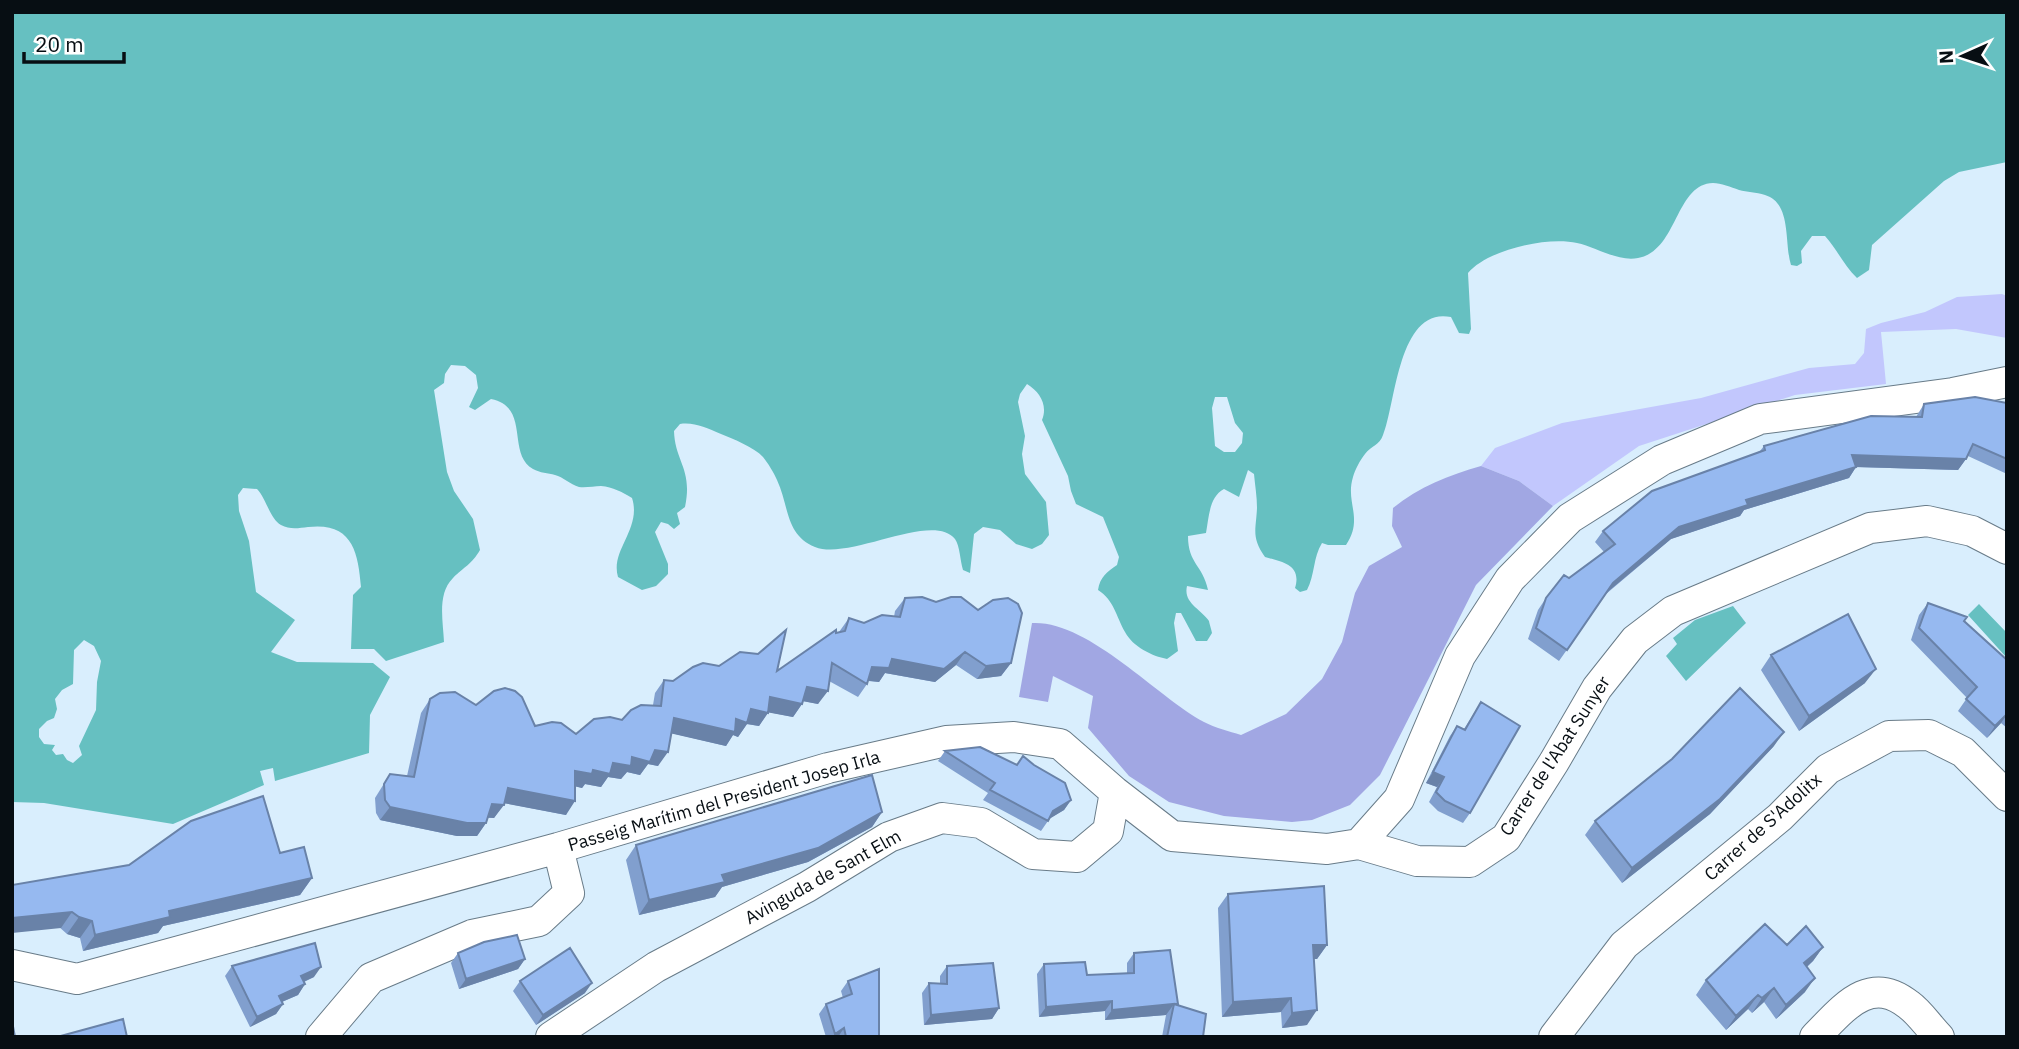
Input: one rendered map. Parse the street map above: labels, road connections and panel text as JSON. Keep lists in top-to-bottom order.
{
  "streets": {
    "street": [
      "Carrer de l'Abat Sunyer",
      "Passeig Marítim del President Josep Irla",
      "Carrer de S'Adolitx",
      "Avinguda de Sant Elm"
    ]
  },
  "crossings": [
    ["Carrer de l'Abat Sunyer", "Passeig Marítim del President Josep Irla"],
    ["Passeig Marítim del President Josep Irla", "Avinguda de Sant Elm"]
  ],
  "scale_bar": "20 m",
  "north": "left"
}
